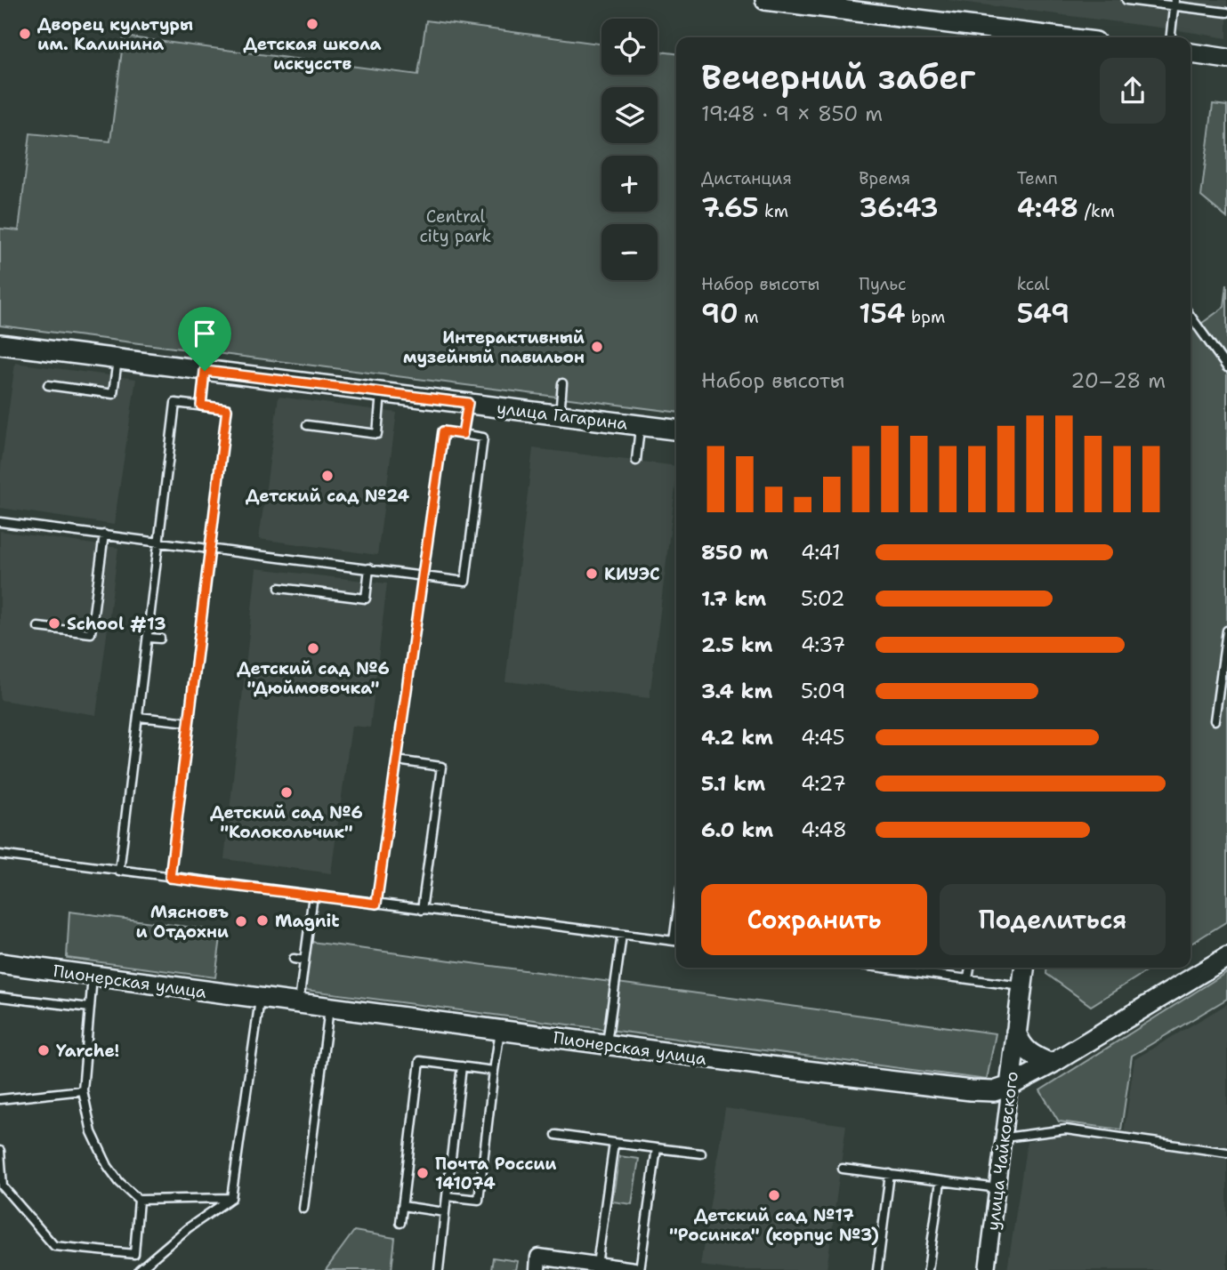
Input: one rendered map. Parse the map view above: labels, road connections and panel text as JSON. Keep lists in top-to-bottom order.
{
  "streets": {
    "main road": ["улица Гагарина", "Пионерская улица", "улица Чайковского"]
  },
  "crossings": [
    ["Пионерская улица", "улица Чайковского"]
  ],
  "parks": ["Central city park"],
  "places": [
    "Детская школа искусств",
    "Дворец культуры им. Калинина",
    "Интерактивный музейный павильон",
    "Детский сад №24",
    "КИУЭС",
    "School #13",
    "Детский сад №6 \"Дюймовочка\"",
    "Детский сад №6 \"Колокольчик\"",
    "Magnit",
    "Мясновъ и Отдохни",
    "Yarche!",
    "Почта России 141074",
    "Детский сад №17 \"Росинка\" (корпус №3)"
  ],
  "page": {
    "map_buttons": ["+", "−"],
    "heading": ["Вечерний забег", "19:48 · 9 × 850 m"],
    "stats": [
      ["Дистанция", "7.65 km"],
      ["Время", "36:43"],
      ["Темп", "4:48 /km"],
      ["Набор высоты", "90 m"],
      ["Пульс", "154 bpm"],
      ["kcal", "549"]
    ],
    "chart": ["Набор высоты", "20–28 m"],
    "list": [
      {
        "name": "850 m",
        "note": "4:41"
      },
      {
        "name": "1.7 km",
        "note": "5:02"
      },
      {
        "name": "2.5 km",
        "note": "4:37"
      },
      {
        "name": "3.4 km",
        "note": "5:09"
      },
      {
        "name": "4.2 km",
        "note": "4:45"
      },
      {
        "name": "5.1 km",
        "note": "4:27"
      },
      {
        "name": "6.0 km",
        "note": "4:48"
      }
    ],
    "buttons": ["Сохранить", "Поделиться"]
  }
}
